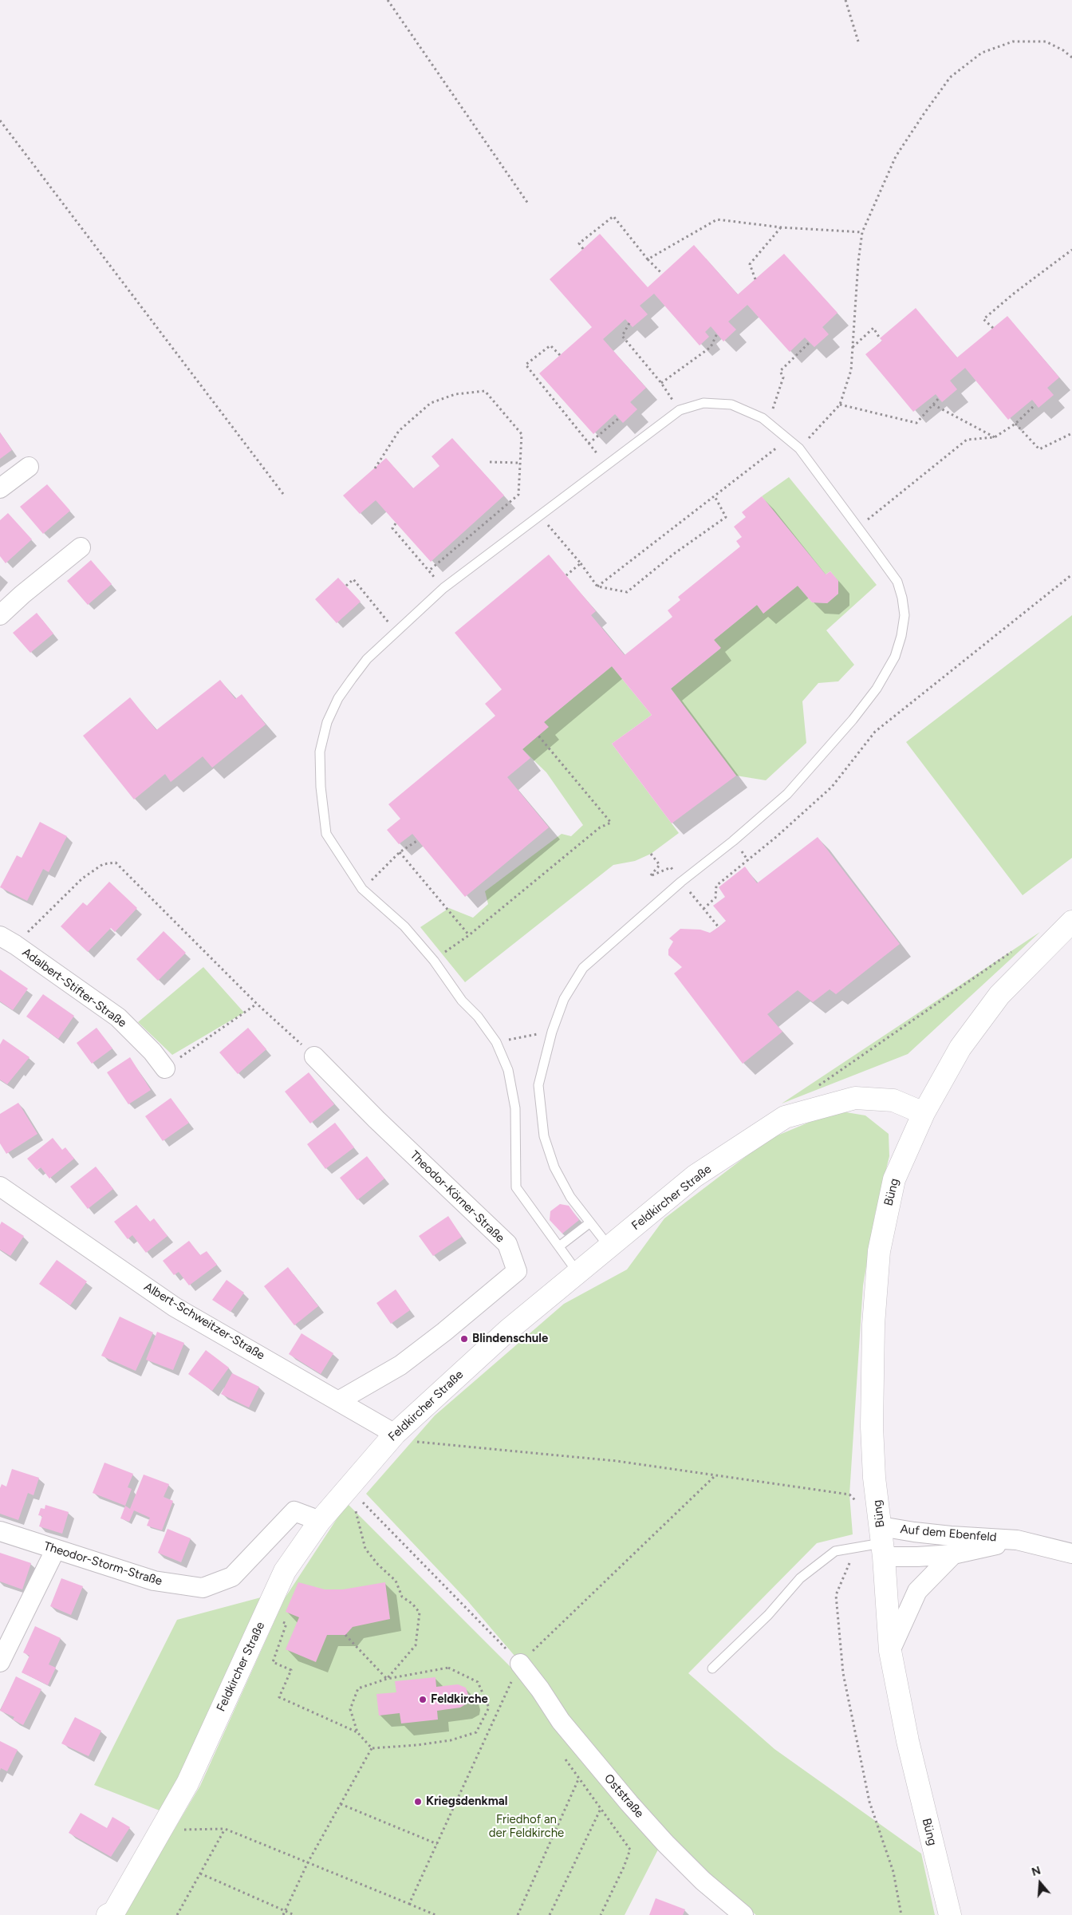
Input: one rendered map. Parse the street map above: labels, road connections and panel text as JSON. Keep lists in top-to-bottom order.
{
  "streets": {
    "street": [
      "Adalbert-Stifter-Straße",
      "Büng",
      "Theodor-Körner-Straße",
      "Feldkircher Straße",
      "Albert-Schweitzer-Straße",
      "Auf dem Ebenfeld",
      "Theodor-Storm-Straße",
      "Oststraße"
    ]
  },
  "crossings": [
    ["Büng", "Feldkircher Straße"],
    ["Büng", "Auf dem Ebenfeld"],
    ["Theodor-Körner-Straße", "Albert-Schweitzer-Straße"],
    ["Feldkircher Straße", "Albert-Schweitzer-Straße"],
    ["Feldkircher Straße", "Theodor-Storm-Straße"]
  ],
  "parks": ["Friedhof an der Feldkirche"],
  "places": ["Blindenschule", "Feldkirche", "Kriegsdenkmal"],
  "north": "top"
}
